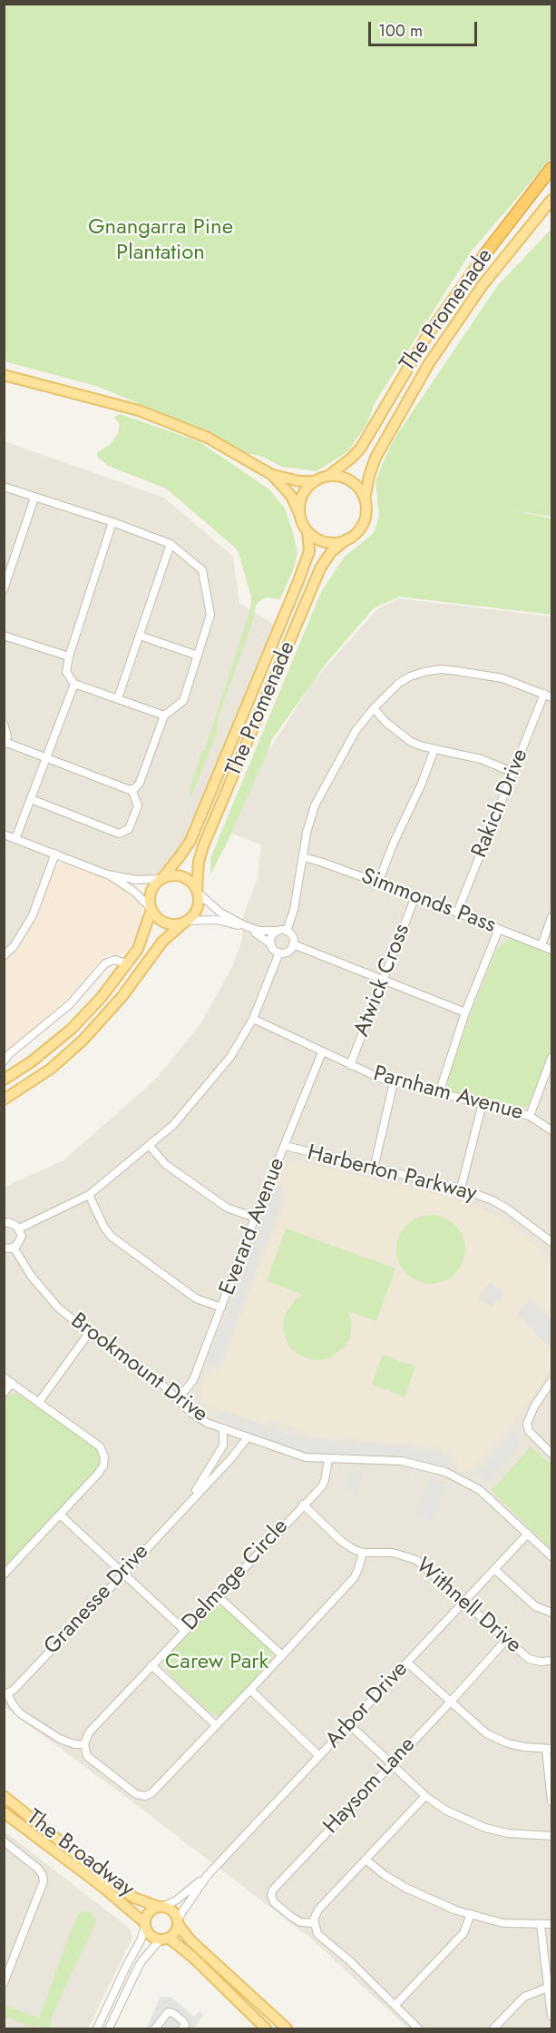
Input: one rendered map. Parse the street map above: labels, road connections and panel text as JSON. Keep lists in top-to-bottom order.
{
  "streets": {
    "main road": ["The Promenade", "The Broadway"],
    "street": [
      "Rakich Drive",
      "Simmonds Pass",
      "Atwick Cross",
      "Parnham Avenue",
      "Harberton Parkway",
      "Everard Avenue",
      "Brookmount Drive",
      "Delmage Circle",
      "Granesse Drive",
      "Withnell Drive",
      "Arbor Drive",
      "Haysom Lane"
    ]
  },
  "crossings": [
    ["Rakich Drive", "Simmonds Pass"],
    ["Simmonds Pass", "Atwick Cross"],
    ["Atwick Cross", "Parnham Avenue"],
    ["Parnham Avenue", "Everard Avenue"],
    ["Harberton Parkway", "Everard Avenue"],
    ["Everard Avenue", "Brookmount Drive"],
    ["Brookmount Drive", "Delmage Circle"],
    ["Brookmount Drive", "Granesse Drive"],
    ["Brookmount Drive", "Arbor Drive"],
    ["Withnell Drive", "Arbor Drive"],
    ["Withnell Drive", "Haysom Lane"]
  ],
  "parks": ["Gnangarra Pine Plantation", "Carew Park"],
  "scale_bar": "100 m"
}
